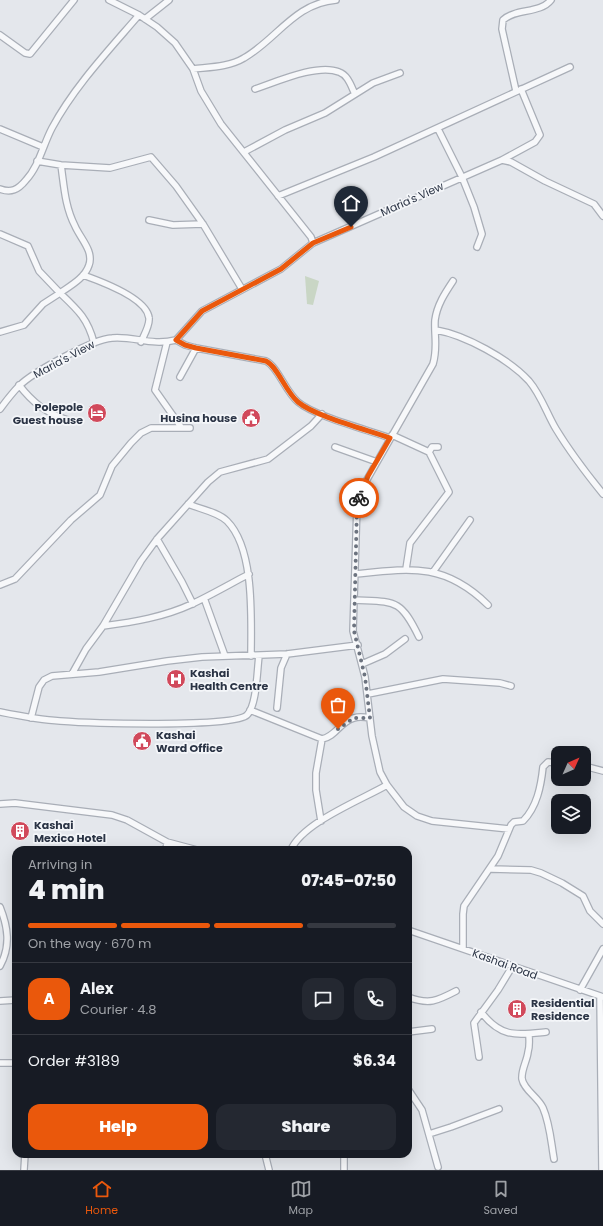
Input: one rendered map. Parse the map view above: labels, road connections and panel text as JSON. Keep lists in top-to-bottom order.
{
  "streets": {
    "street": ["Maria's View", "Kashai Road"]
  },
  "places": {
    "hotel": ["Polepole Guest house"],
    "public building": ["Husina house", "Kashai Ward Office"],
    "hospital": ["Kashai Health Centre"],
    "building": ["Kashai Mexico Hotel", "Residential Residence"]
  },
  "north": "top right",
  "page": {
    "heading": ["4 min", "Arriving in", "07:45–07:50"],
    "panel": [
      "Alex",
      "Courier · 4.8",
      "Order #3189",
      "$6.34"
    ],
    "bar": "On the way · 670 m",
    "round": "A",
    "buttons": ["Help", "Share"],
    "tabs": ["Home", "Map", "Saved"]
  }
}
